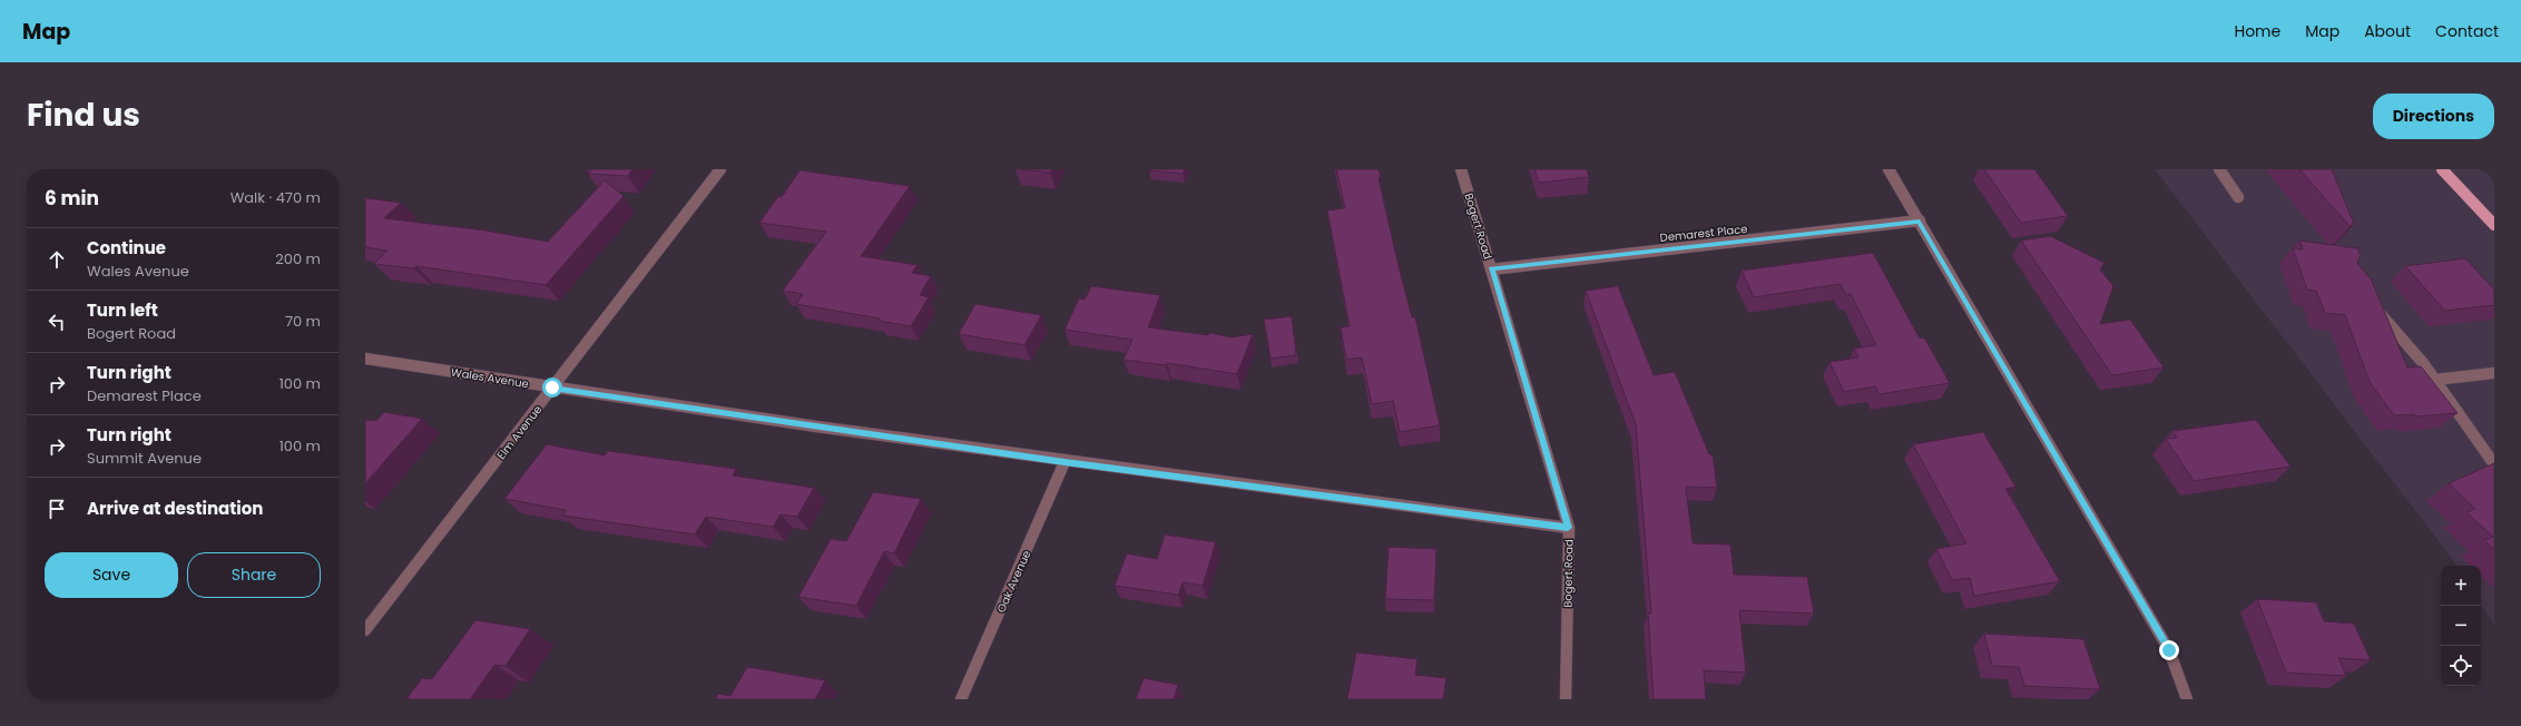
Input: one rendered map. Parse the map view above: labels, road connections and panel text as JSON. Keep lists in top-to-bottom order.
{
  "streets": {
    "street": [
      "Bogert Road",
      "Demarest Place",
      "Wales Avenue",
      "Elm Avenue",
      "Oak Avenue"
    ]
  },
  "crossings": [
    ["Bogert Road", "Demarest Place"],
    ["Bogert Road", "Wales Avenue"],
    ["Wales Avenue", "Elm Avenue"],
    ["Wales Avenue", "Oak Avenue"]
  ],
  "page": {
    "header": "Map",
    "nav": [
      "Home",
      "Map",
      "About",
      "Contact"
    ],
    "title": "Find us",
    "buttons": [
      "Directions",
      ["Save", "Share"]
    ],
    "heading": ["6 min", "Walk · 470 m"],
    "list": [
      ["Continue", "Wales Avenue", "200 m"],
      ["Turn left", "Bogert Road", "70 m"],
      ["Turn right", "Demarest Place", "100 m"],
      ["Turn right", "Summit Avenue", "100 m"],
      "Arrive at destination"
    ],
    "map_buttons": ["+", "−"]
  }
}
